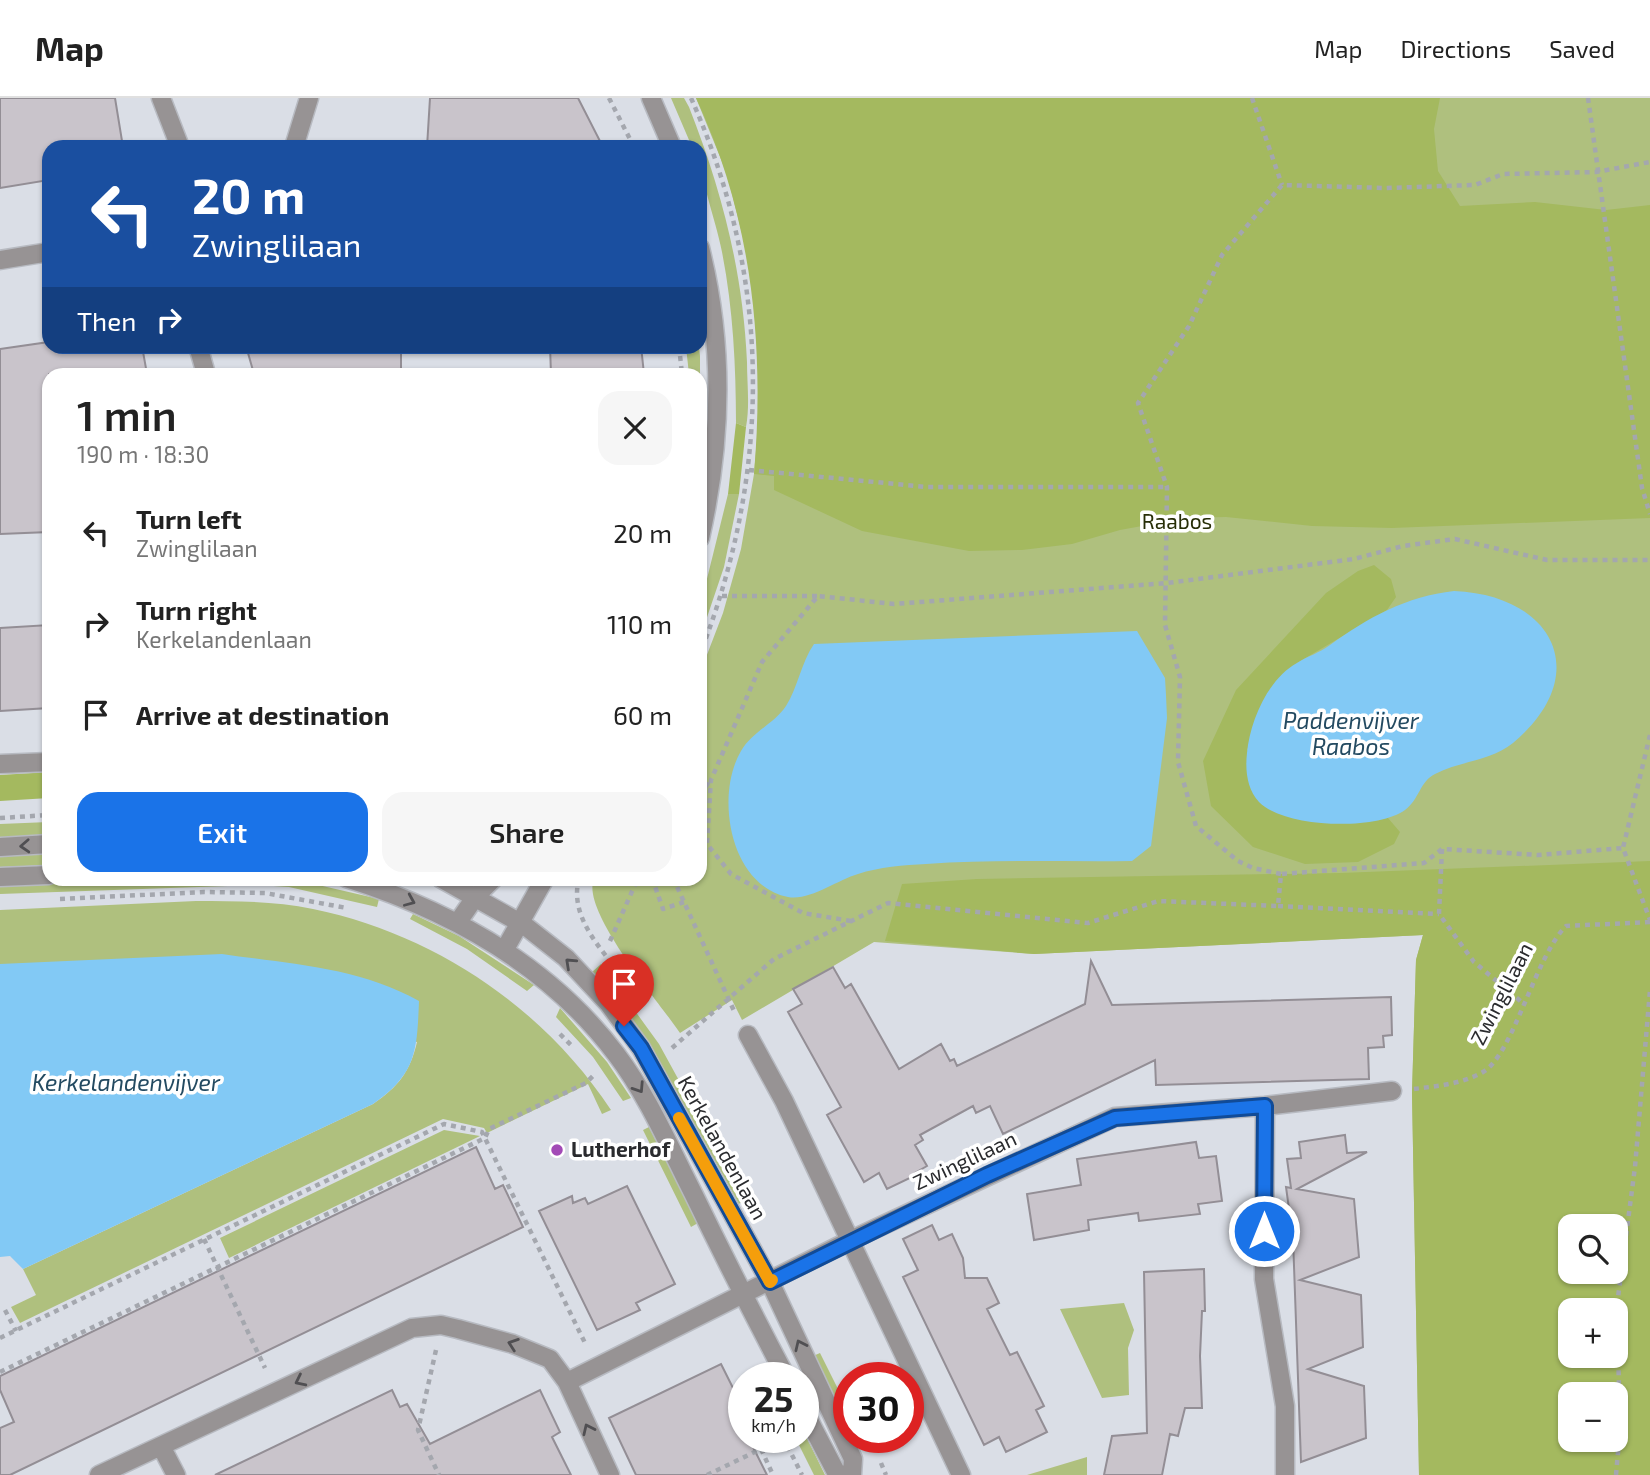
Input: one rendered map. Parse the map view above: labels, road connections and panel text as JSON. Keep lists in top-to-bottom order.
{
  "streets": {
    "street": ["Zwinglilaan", "Kerkelandenlaan"]
  },
  "crossings": [
    ["Zwinglilaan", "Kerkelandenlaan"]
  ],
  "water": ["Paddenvijver Raabos", "Kerkelandenvijver"],
  "parks": ["Raabos"],
  "places": ["Lutherhof"],
  "page": {
    "header": "Map",
    "nav": ["Map", "Directions", "Saved"],
    "turn": ["20 m", "Zwinglilaan"],
    "then": "Then",
    "heading": ["1 min", "190 m · 18:30"],
    "list": [
      {
        "name": "Turn left",
        "note": "Zwinglilaan",
        "value": "20 m"
      },
      {
        "name": "Turn right",
        "note": "Kerkelandenlaan",
        "value": "110 m"
      },
      {
        "name": "Arrive at destination",
        "value": "60 m"
      }
    ],
    "buttons": ["Exit", "Share"],
    "map_buttons": ["+", "−"],
    "speed": "25 km/h",
    "limit": "30"
  }
}
